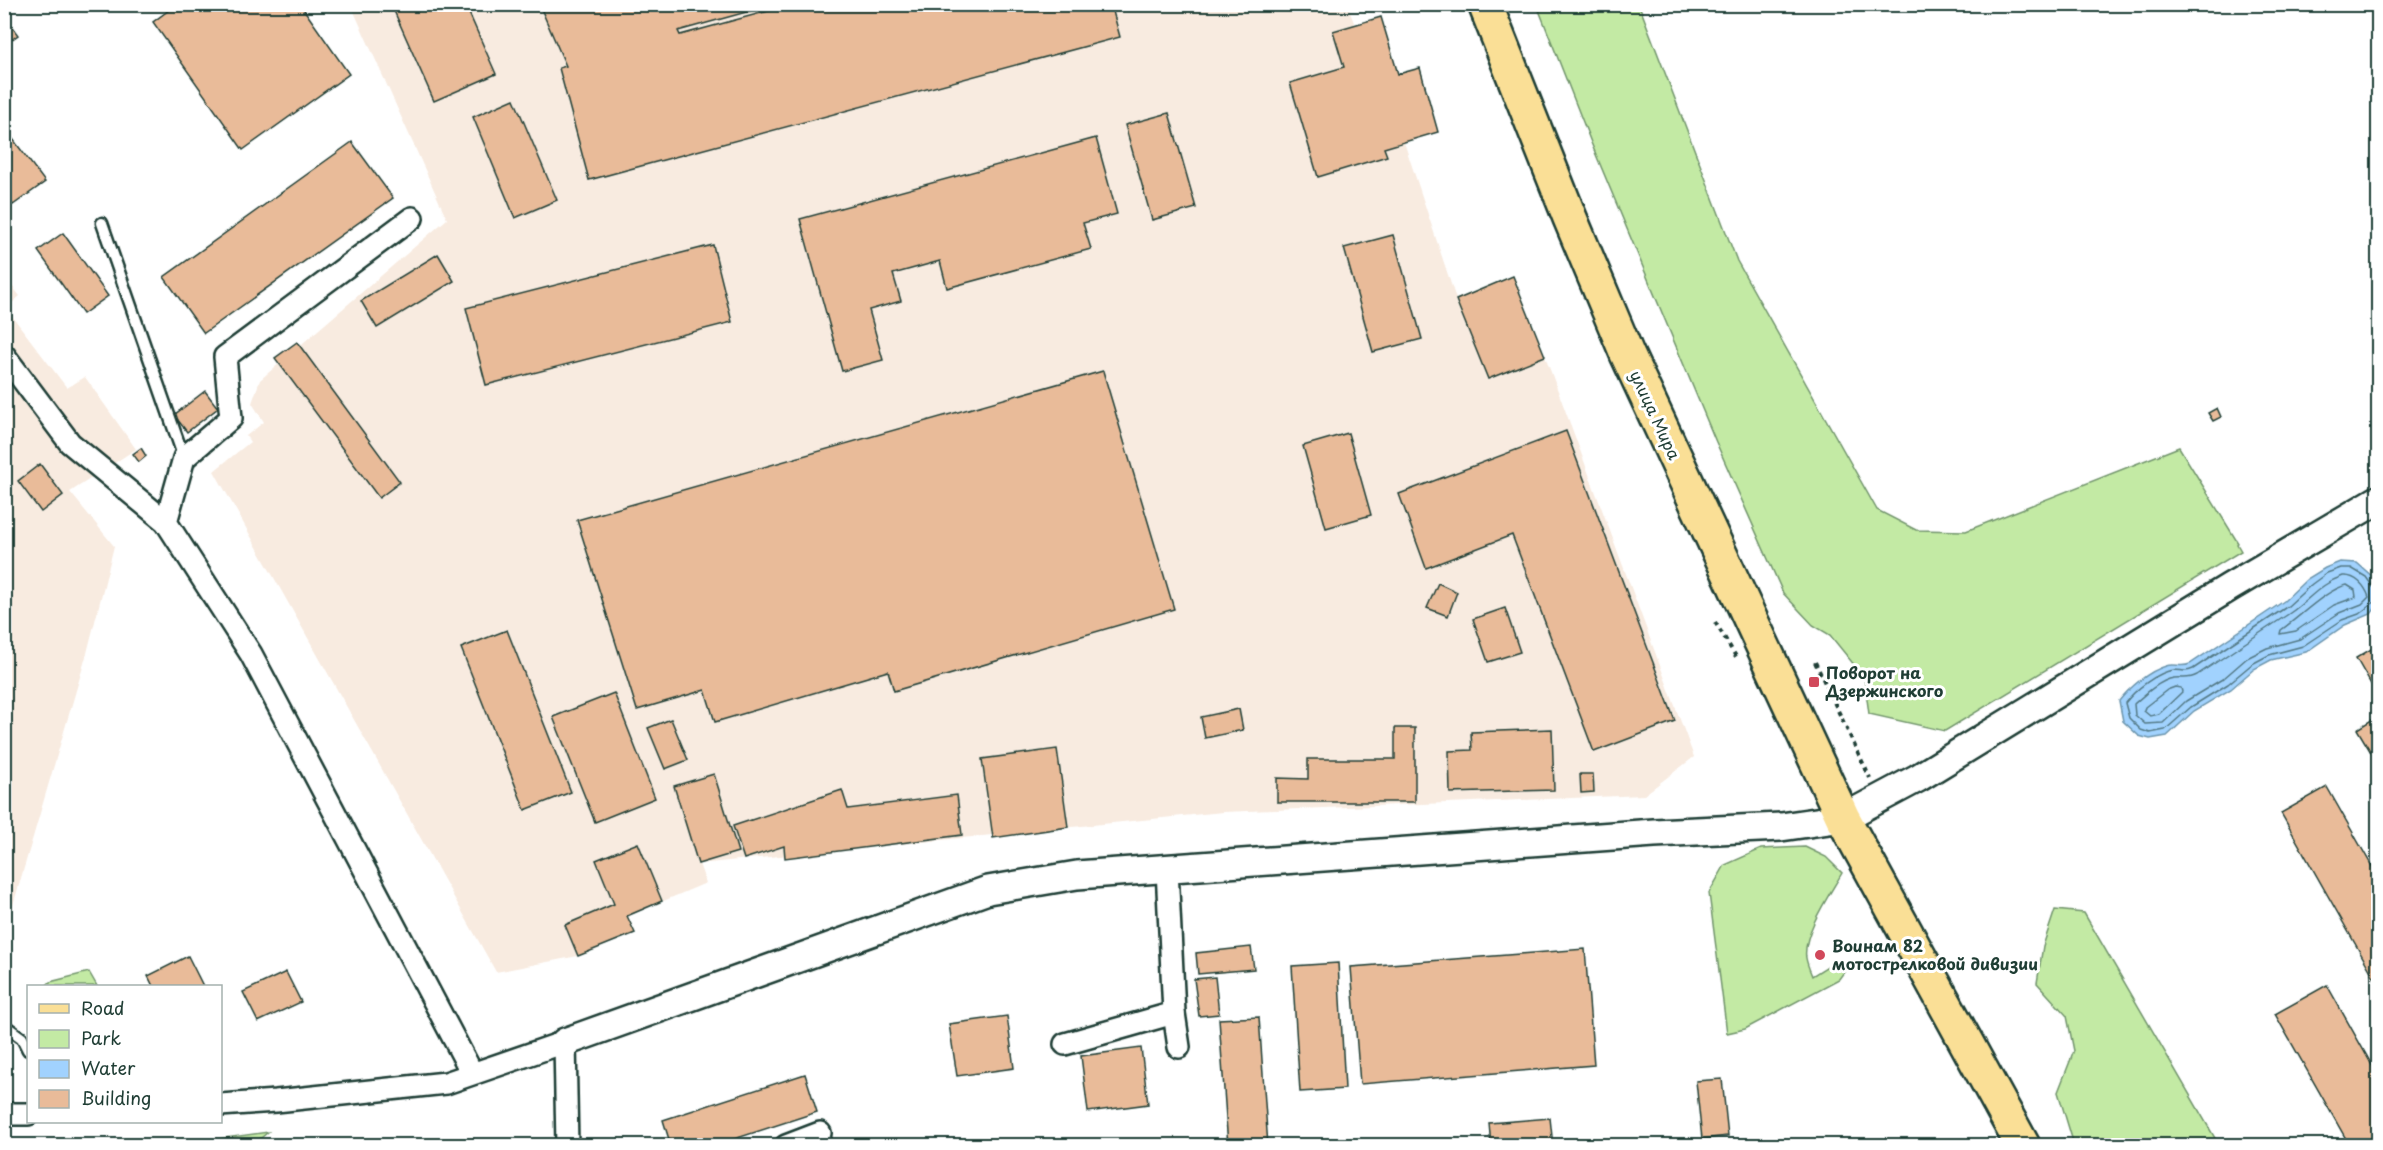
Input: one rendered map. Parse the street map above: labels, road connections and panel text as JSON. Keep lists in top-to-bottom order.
{
  "streets": {
    "main road": ["улица Мира"]
  },
  "places": {
    "transit": ["Поворот на Дзержинского"],
    "other": ["Воинам 82 мотострелковой дивизии"]
  },
  "legend": [
    "Road",
    "Park",
    "Water",
    "Building"
  ]
}
